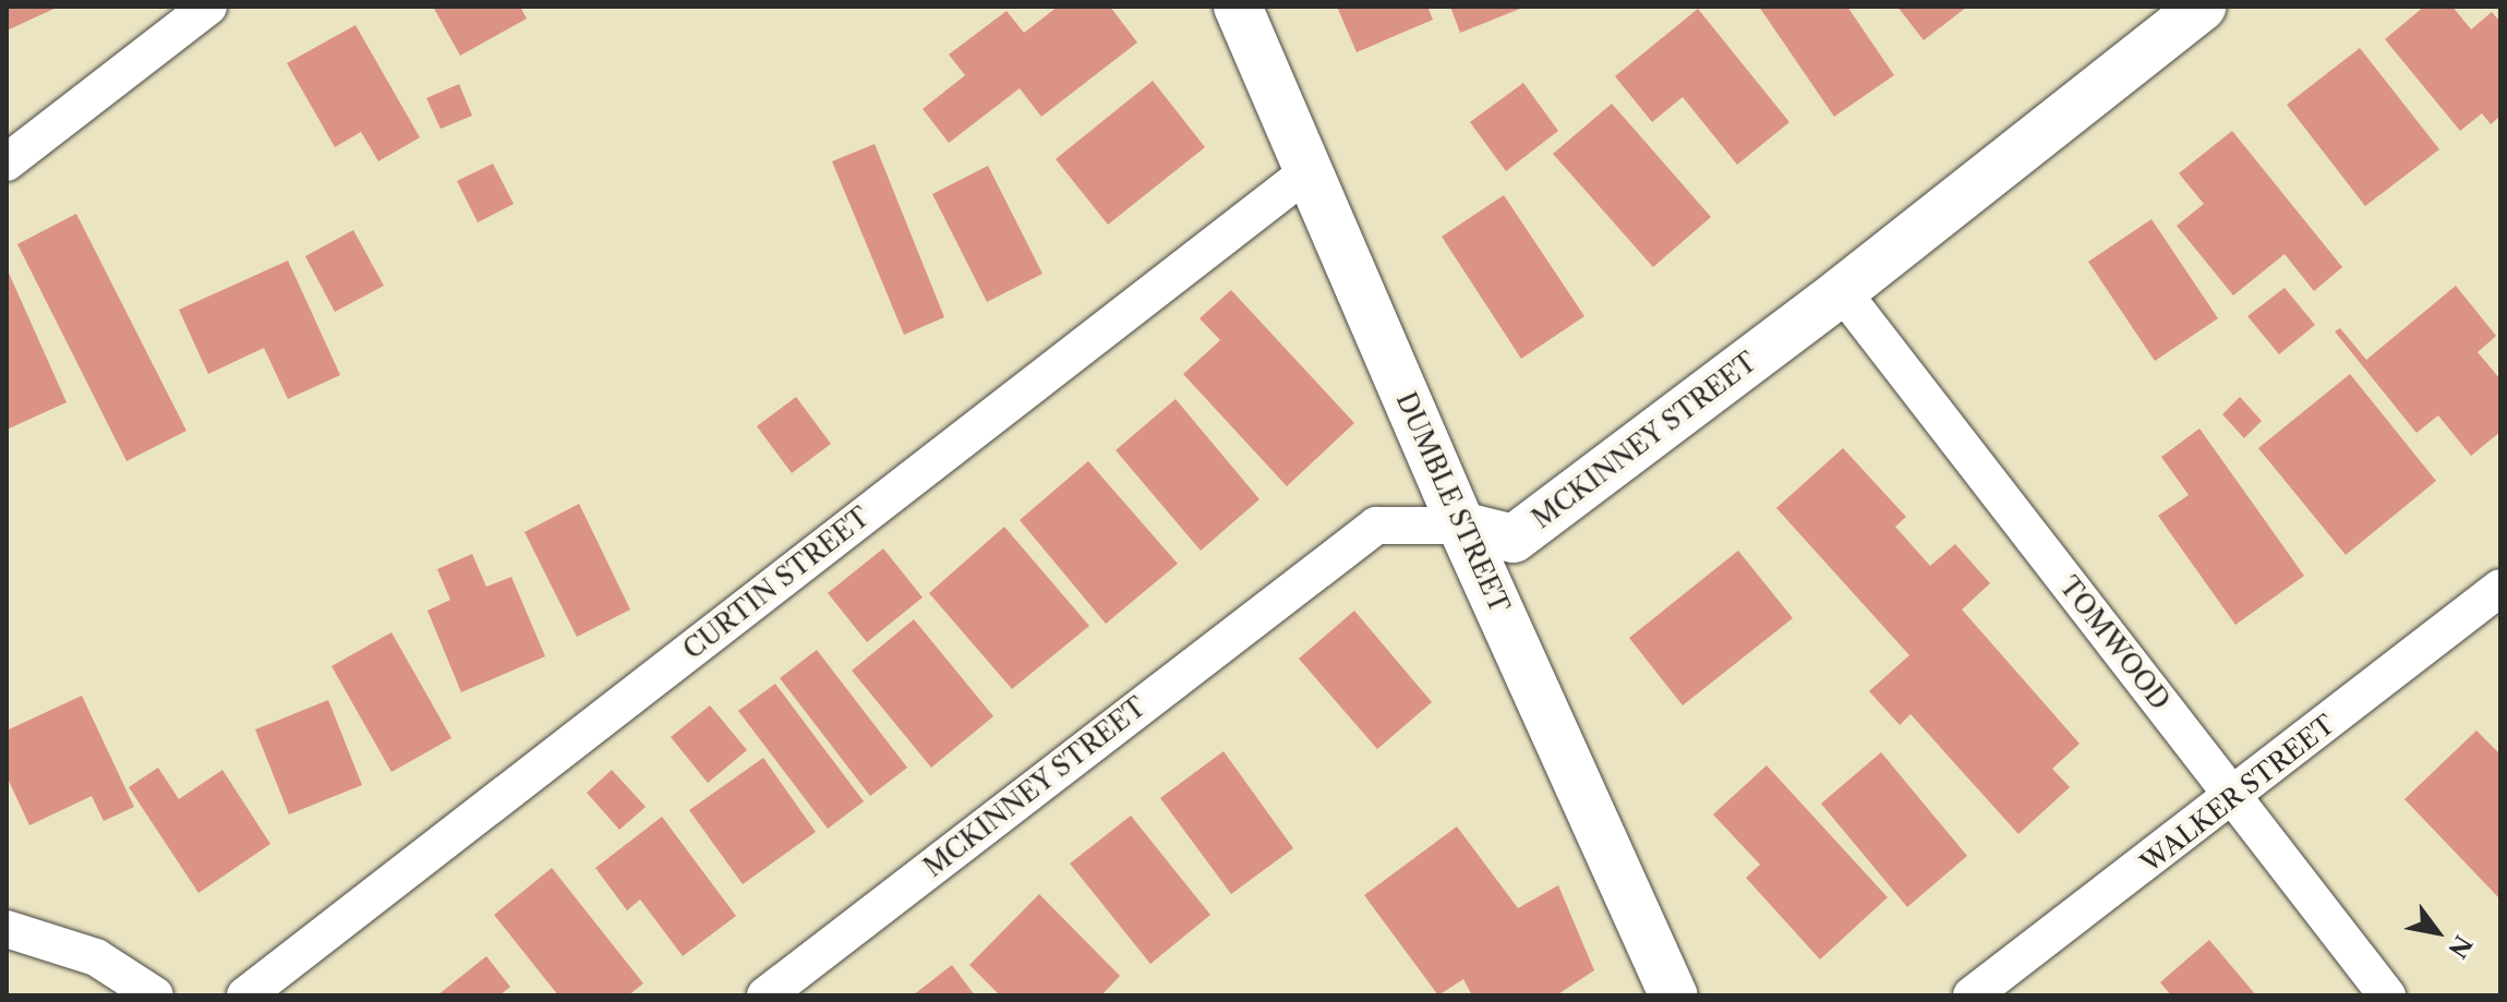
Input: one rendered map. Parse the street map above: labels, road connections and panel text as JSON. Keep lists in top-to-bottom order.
{
  "streets": {
    "street": [
      "MCKINNEY STREET",
      "DUMBLE STREET",
      "CURTIN STREET",
      "TOMWOOD",
      "WALKER STREET"
    ]
  },
  "crossings": [
    ["MCKINNEY STREET", "DUMBLE STREET"],
    ["MCKINNEY STREET", "TOMWOOD"],
    ["DUMBLE STREET", "CURTIN STREET"],
    ["TOMWOOD", "WALKER STREET"]
  ],
  "north": "bottom right"
}
